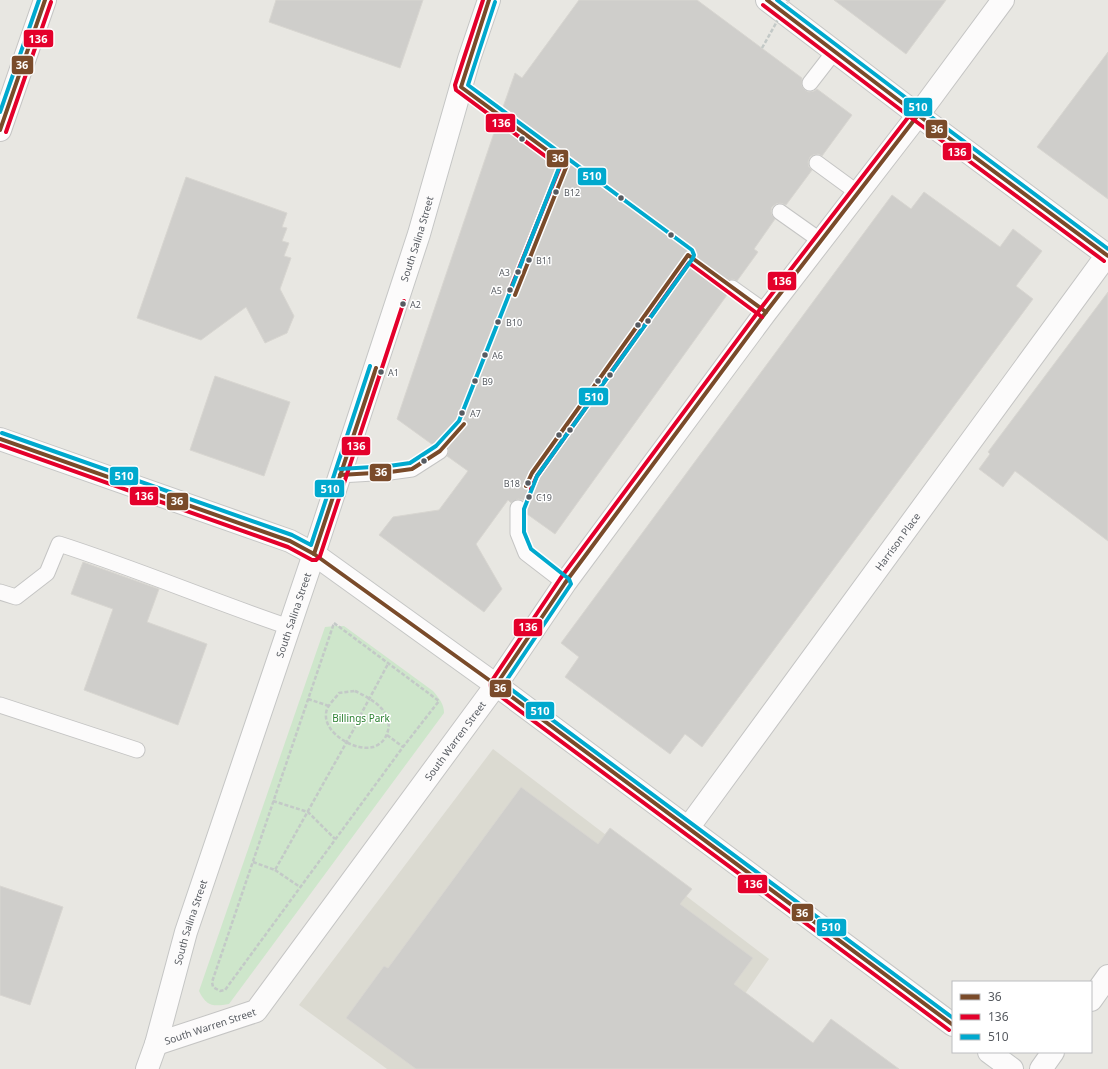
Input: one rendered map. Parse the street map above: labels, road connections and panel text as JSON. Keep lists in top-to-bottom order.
{
  "streets": {
    "main road": ["South Salina Street", "Harrison Place", "South Warren Street"]
  },
  "crossings": [
    ["South Salina Street", "South Warren Street"]
  ],
  "parks": ["Billings Park"],
  "places": [
    "B12",
    "B11",
    "A3",
    "A5",
    "A2",
    "B10",
    "A6",
    "A1",
    "B9",
    "A7",
    "B18",
    "C19"
  ],
  "lines": ["transit line 36", "transit line 136", "transit line 510"],
  "legend": ["36", "136", "510"]
}
